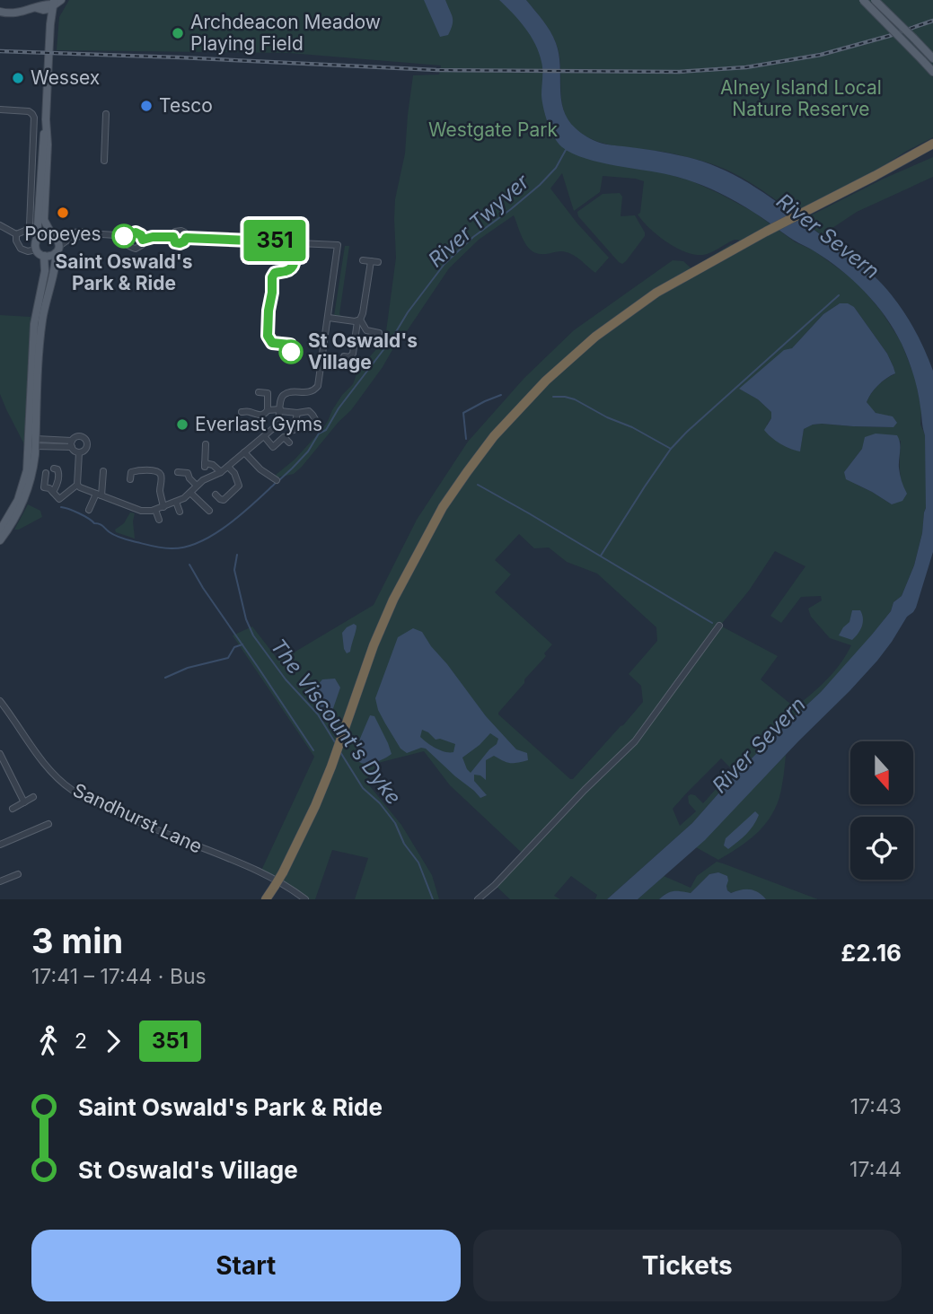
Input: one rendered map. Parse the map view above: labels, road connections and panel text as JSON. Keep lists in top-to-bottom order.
{
  "streets": {
    "street": ["Sandhurst Lane"]
  },
  "water": ["River Twyver", "River Severn", "The Viscount's Dyke"],
  "parks": ["Alney Island Local Nature Reserve", "Westgate Park"],
  "places": [
    "Archdeacon Meadow Playing Field",
    "Wessex",
    "Tesco",
    "Popeyes",
    "Saint Oswald's Park & Ride",
    "St Oswald's Village",
    "Everlast Gyms"
  ],
  "lines": ["bus line 351"],
  "north": "bottom",
  "page": {
    "on_map": "351",
    "heading": ["3 min", "17:41 – 17:44 · Bus", "£2.16"],
    "legs": ["2", "351"],
    "list": [
      {
        "name": "Saint Oswald's Park & Ride",
        "value": "17:43"
      },
      {
        "name": "St Oswald's Village",
        "value": "17:44"
      }
    ],
    "buttons": ["Start", "Tickets"]
  }
}
